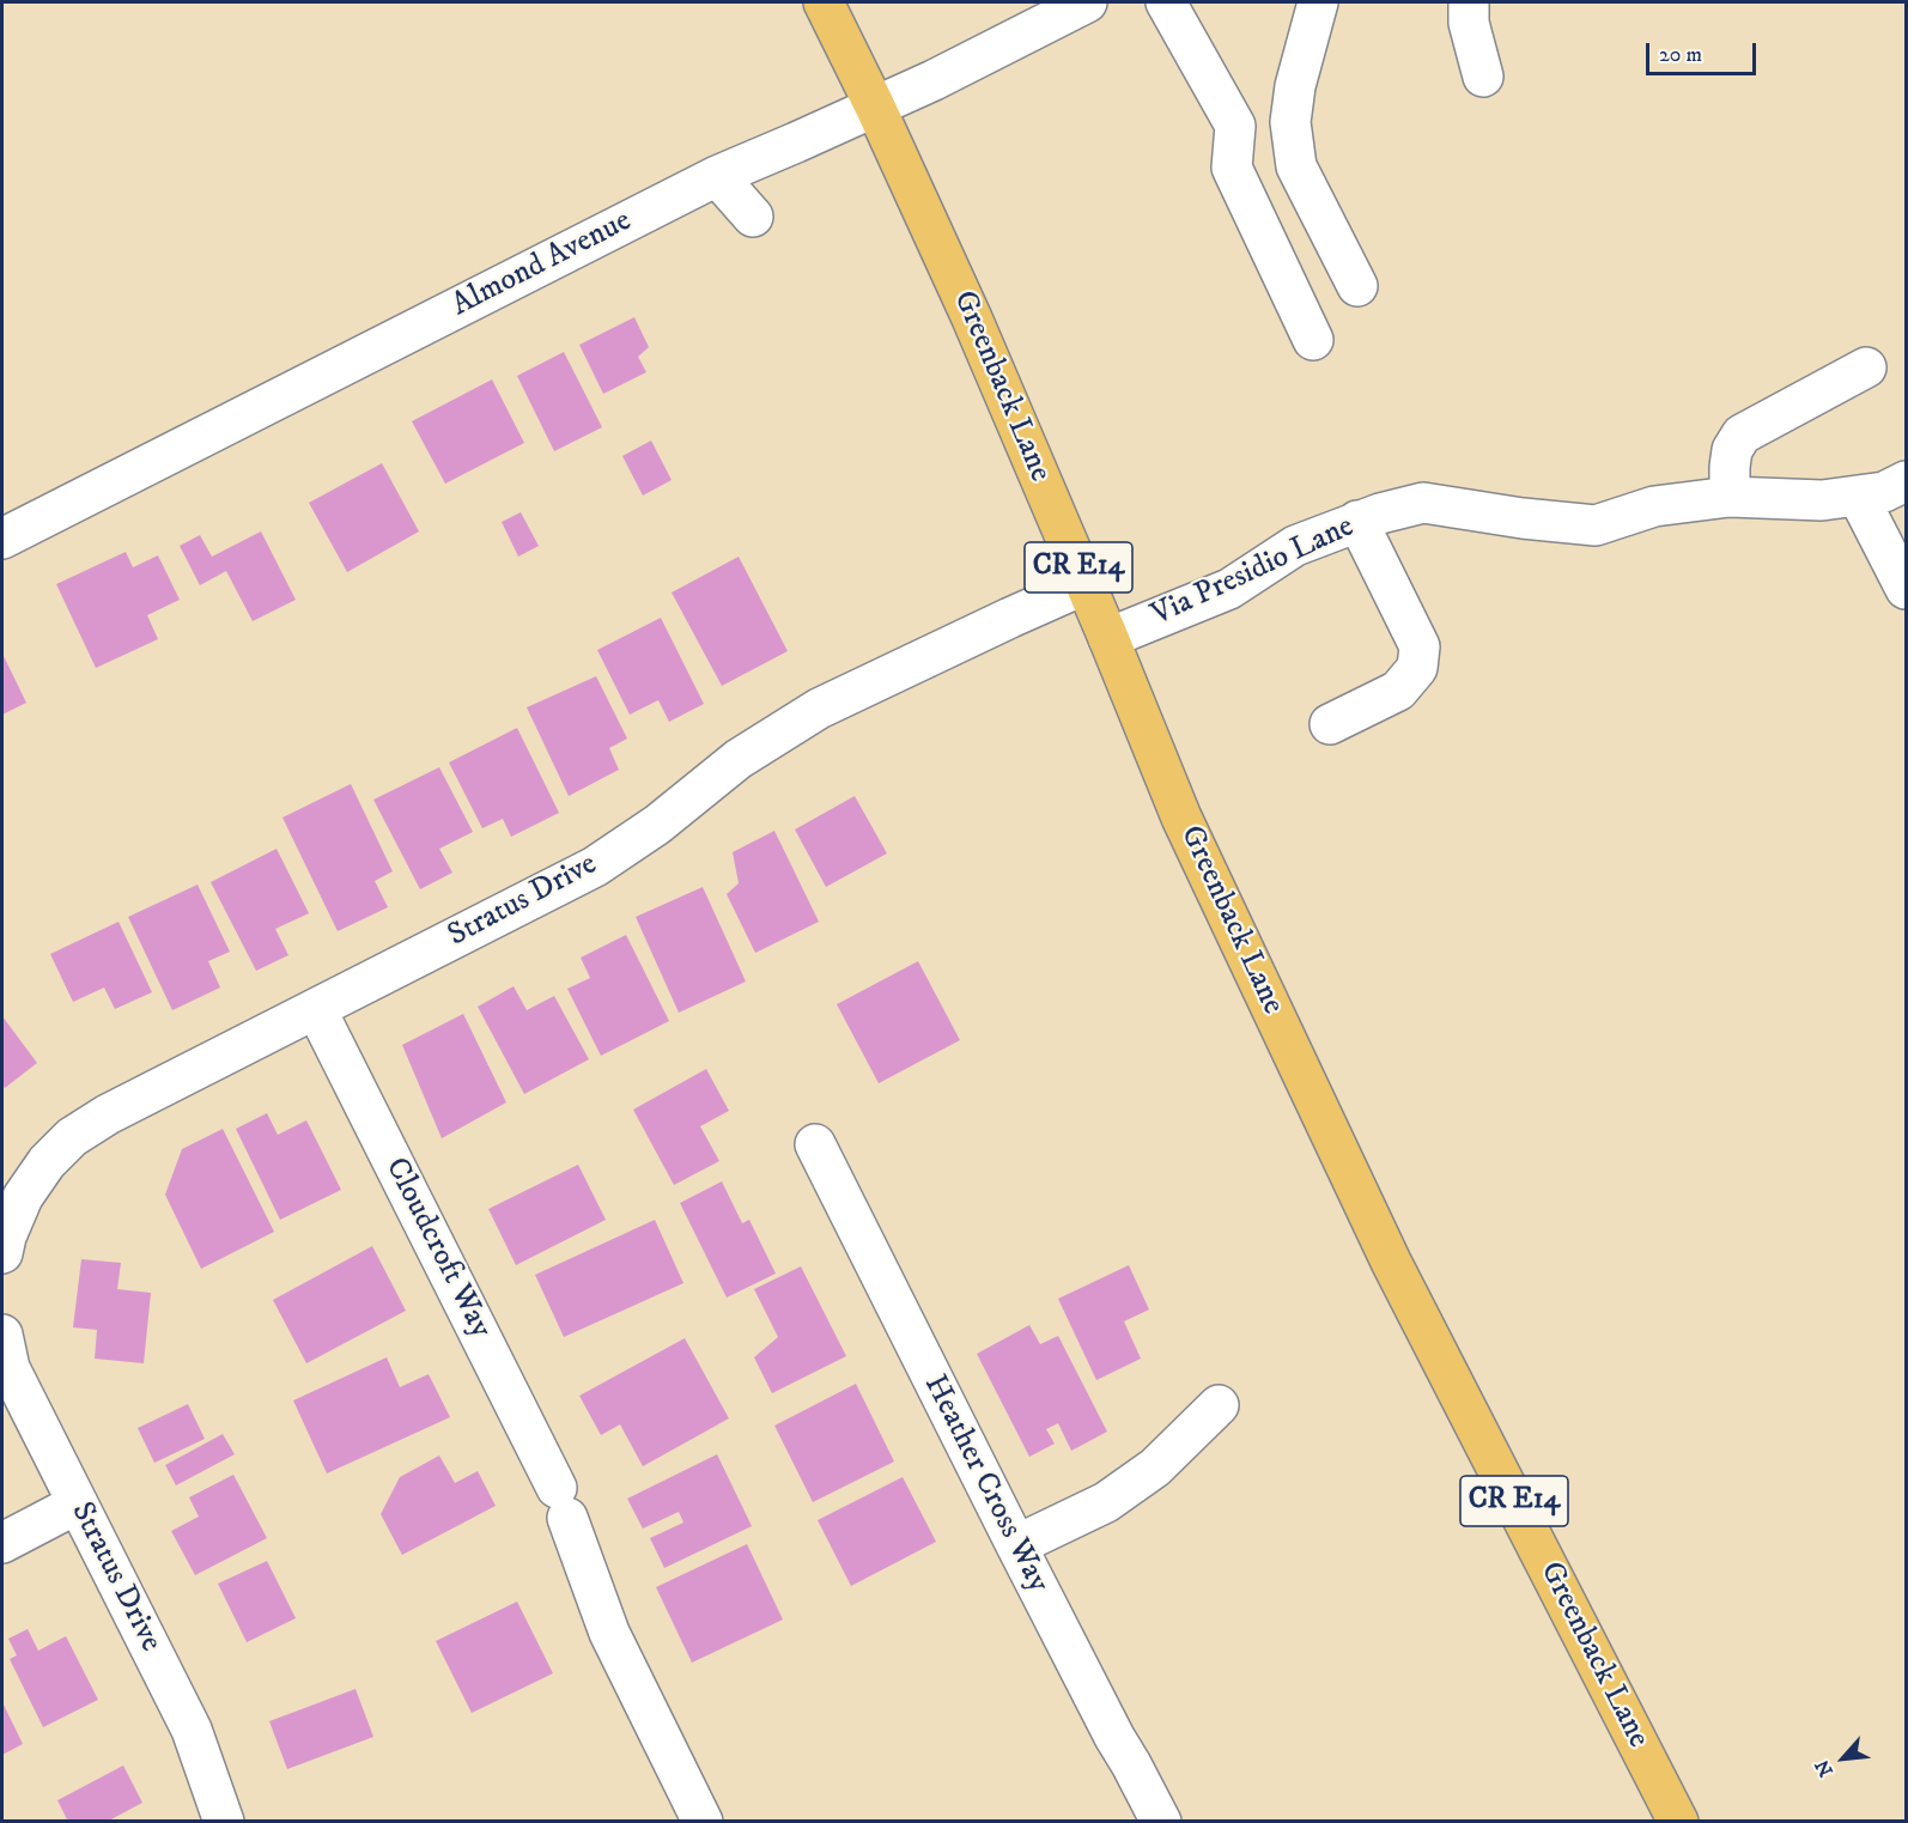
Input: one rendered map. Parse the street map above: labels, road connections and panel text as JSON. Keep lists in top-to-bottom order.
{
  "streets": {
    "main road": ["Greenback Lane", "CR E14"],
    "street": [
      "Almond Avenue",
      "Via Presidio Lane",
      "Stratus Drive",
      "Cloudcroft Way",
      "Heather Cross Way"
    ]
  },
  "crossings": [
    ["Almond Avenue", "Greenback Lane"],
    ["Greenback Lane", "Via Presidio Lane"],
    ["Greenback Lane", "Stratus Drive"],
    ["Stratus Drive", "Cloudcroft Way"]
  ],
  "scale_bar": "20 m",
  "north": "bottom left"
}
